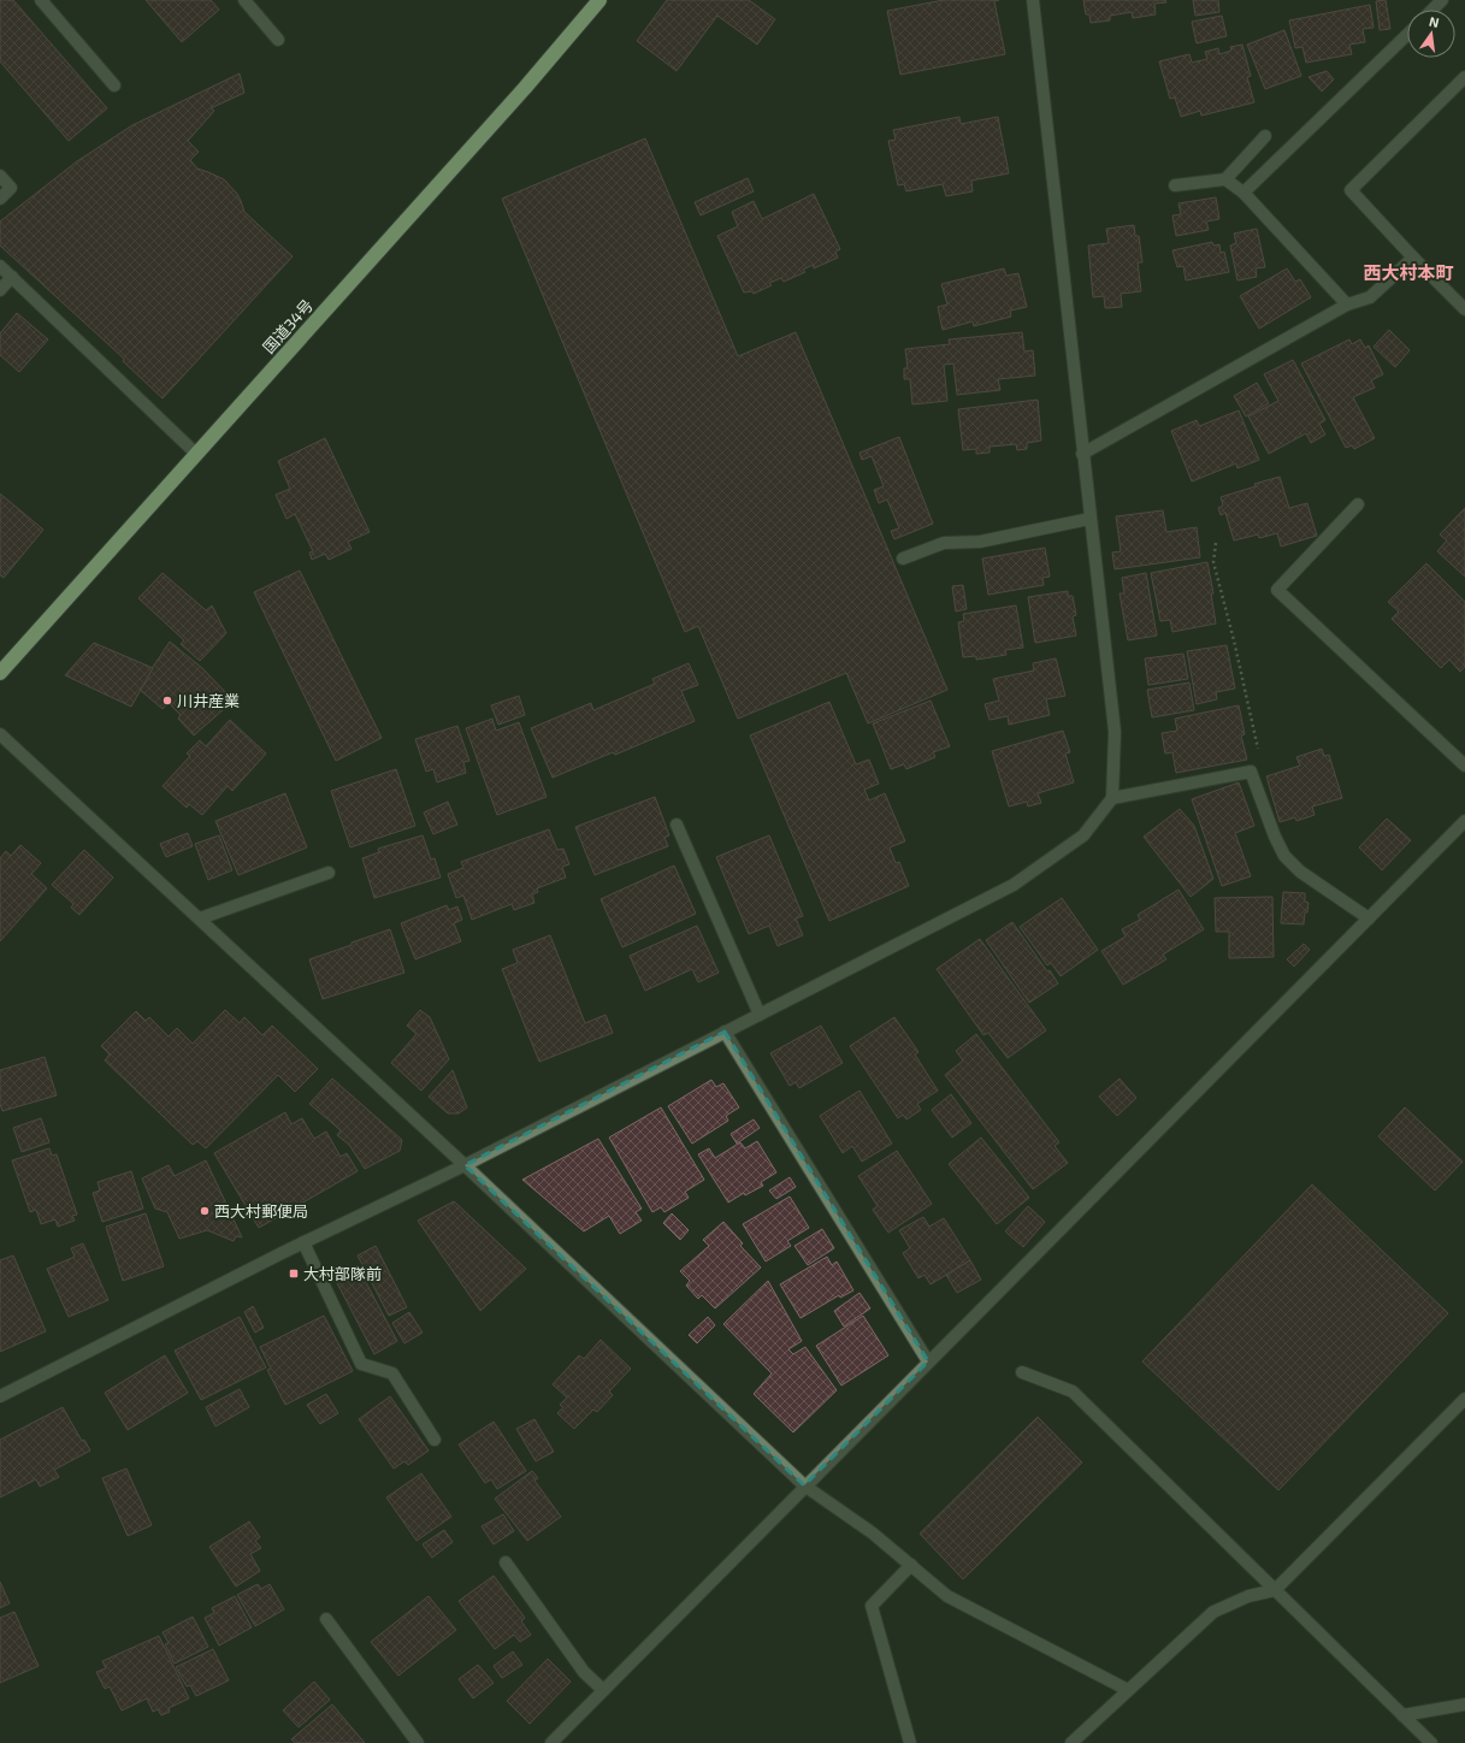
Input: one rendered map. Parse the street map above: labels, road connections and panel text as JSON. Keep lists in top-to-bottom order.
{
  "streets": {
    "highway": ["国道34号"]
  },
  "districts": ["西大村本町"],
  "places": {
    "other": ["川井産業", "西大村郵便局"],
    "transit": ["大村部隊前"]
  },
  "north": "top"
}
